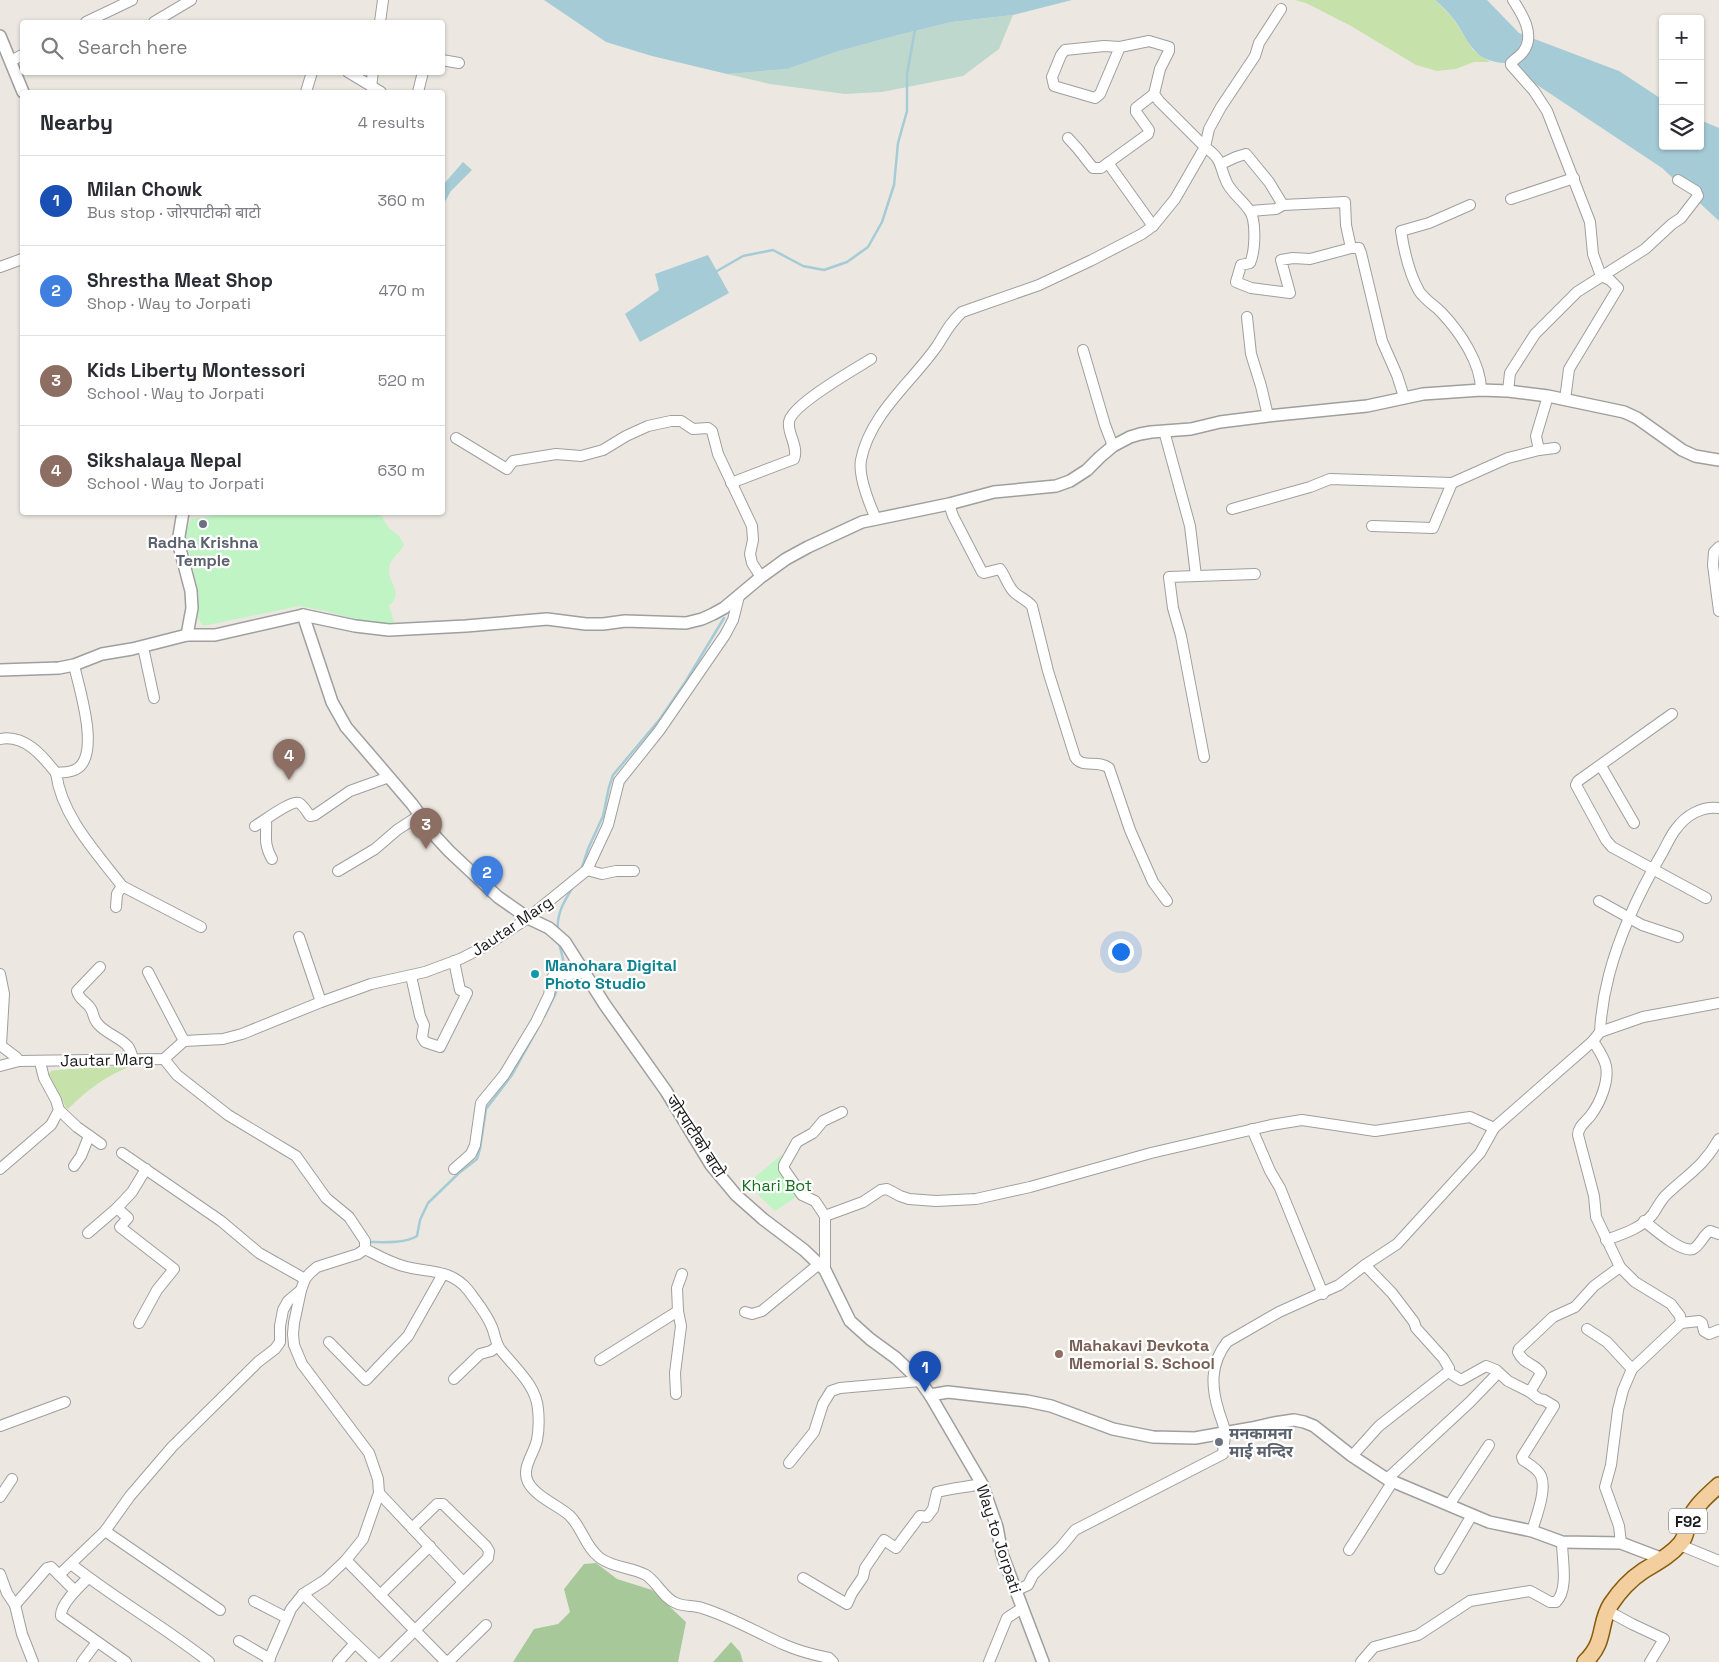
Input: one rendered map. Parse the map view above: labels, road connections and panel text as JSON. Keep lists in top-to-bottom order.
{
  "streets": {
    "main road": ["F92"],
    "street": ["Jautar Marg", "जोरपाटीको बाटो", "Way to Jorpati"]
  },
  "crossings": [
    ["Jautar Marg", "जोरपाटीको बाटो"],
    ["जोरपाटीको बाटो", "Way to Jorpati"]
  ],
  "parks": ["Khari Bot"],
  "places": [
    "Radha Krishna Temple",
    "Manohara Digital Photo Studio",
    "Mahakavi Devkota Memorial S. School",
    "मनकामना माई मन्दिर"
  ],
  "page": {
    "map_buttons": ["+", "−"],
    "search": "Search here",
    "heading": ["Nearby", "4 results"],
    "list": [
      {
        "mark": "1",
        "name": "Milan Chowk",
        "note": "Bus stop · जोरपाटीको बाटो",
        "value": "360 m"
      },
      {
        "mark": "2",
        "name": "Shrestha Meat Shop",
        "note": "Shop · Way to Jorpati",
        "value": "470 m"
      },
      {
        "mark": "3",
        "name": "Kids Liberty Montessori",
        "note": "School · Way to Jorpati",
        "value": "520 m"
      },
      {
        "mark": "4",
        "name": "Sikshalaya Nepal",
        "note": "School · Way to Jorpati",
        "value": "630 m"
      }
    ],
    "pins": [
      "4",
      "3",
      "2",
      "1"
    ]
  }
}
